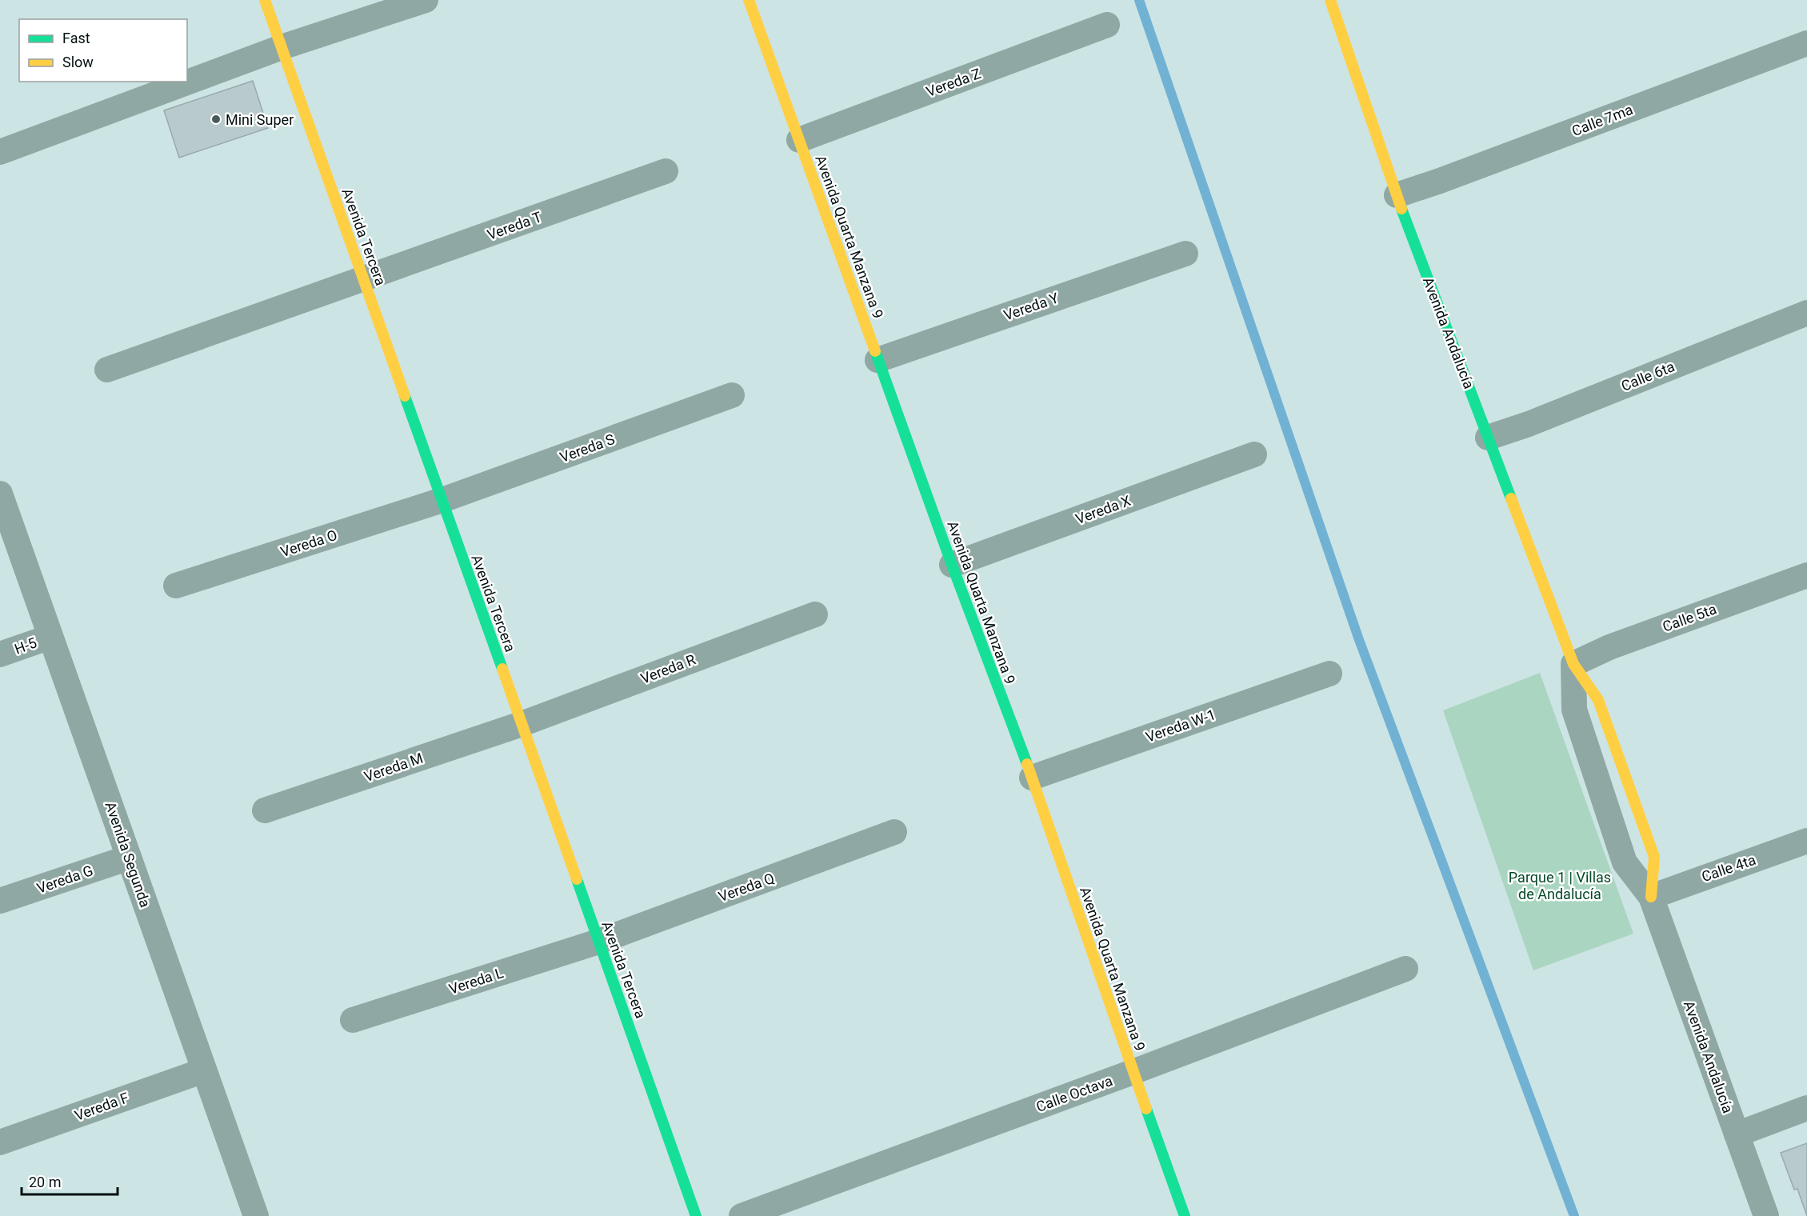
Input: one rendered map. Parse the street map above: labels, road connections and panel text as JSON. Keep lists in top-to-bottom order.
{
  "streets": {
    "street": [
      "Vereda Z",
      "Calle 7ma",
      "Vereda T",
      "Avenida Tercera",
      "Avenida Quarta Manzana 9",
      "Vereda Y",
      "Avenida Andalucía",
      "Calle 6ta",
      "Vereda S",
      "Vereda X",
      "Vereda O",
      "Calle 5ta",
      "H-5",
      "Vereda R",
      "Vereda W-1",
      "Vereda M",
      "Avenida Segunda",
      "Calle 4ta",
      "Vereda G",
      "Vereda Q",
      "Vereda L",
      "Calle Octava",
      "Vereda F"
    ]
  },
  "crossings": [
    ["Vereda Z", "Avenida Quarta Manzana 9"],
    ["Calle 7ma", "Avenida Andalucía"],
    ["Vereda T", "Avenida Tercera"],
    ["Avenida Tercera", "Vereda S"],
    ["Avenida Tercera", "Vereda O"],
    ["Avenida Tercera", "Vereda R"],
    ["Avenida Tercera", "Vereda M"],
    ["Avenida Tercera", "Vereda Q"],
    ["Avenida Tercera", "Vereda L"],
    ["Avenida Quarta Manzana 9", "Vereda Y"],
    ["Avenida Quarta Manzana 9", "Vereda X"],
    ["Avenida Quarta Manzana 9", "Vereda W-1"],
    ["Avenida Quarta Manzana 9", "Calle Octava"],
    ["Avenida Andalucía", "Calle 6ta"],
    ["Avenida Andalucía", "Calle 5ta"],
    ["Avenida Andalucía", "Calle 4ta"],
    ["Vereda S", "Vereda O"],
    ["H-5", "Avenida Segunda"],
    ["Vereda R", "Vereda M"],
    ["Avenida Segunda", "Vereda G"],
    ["Avenida Segunda", "Vereda F"],
    ["Vereda Q", "Vereda L"]
  ],
  "parks": ["Parque 1 | Villas de Andalucía"],
  "places": ["Mini Super"],
  "legend": ["Fast", "Slow"],
  "scale_bar": "20 m"
}
